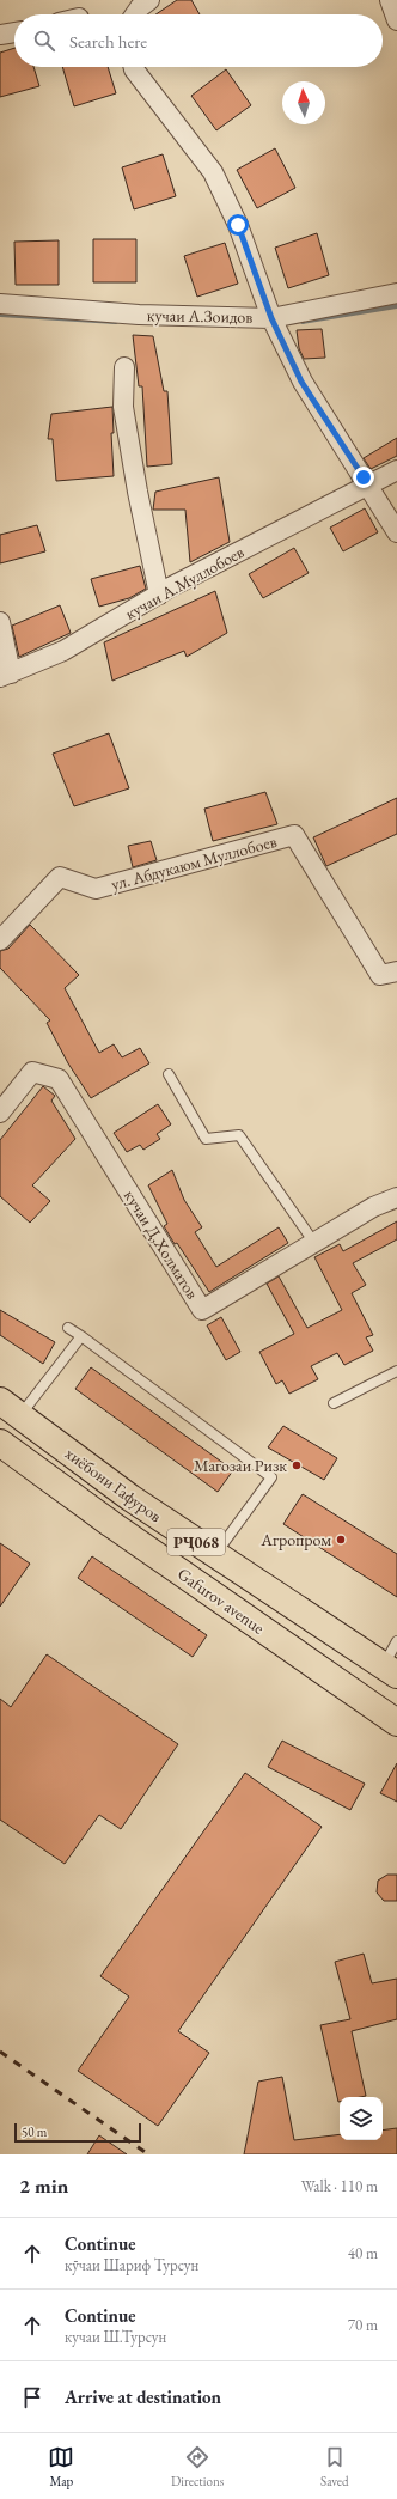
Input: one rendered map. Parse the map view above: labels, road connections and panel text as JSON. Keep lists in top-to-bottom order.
{
  "streets": {
    "highway": ["хиёбони Гафуров", "РҶ068", "Gafurov avenue"],
    "street": [
      "кучаи А.Зоидов",
      "кучаи А.Муллобоев",
      "ул. Абдукаюм Муллобоев",
      "кучаи Д,Холматов"
    ]
  },
  "places": ["Магозаи Ризк", "Агропром"],
  "scale_bar": "50 m",
  "north": "top",
  "page": {
    "search": "Search here",
    "scale": "50 m",
    "heading": ["2 min", "Walk · 110 m"],
    "list": [
      ["Continue", "кӯчаи Шариф Турсун", "40 m"],
      ["Continue", "кучаи Ш.Турсун", "70 m"],
      "Arrive at destination"
    ],
    "nav": ["Map", "Directions", "Saved"]
  }
}
